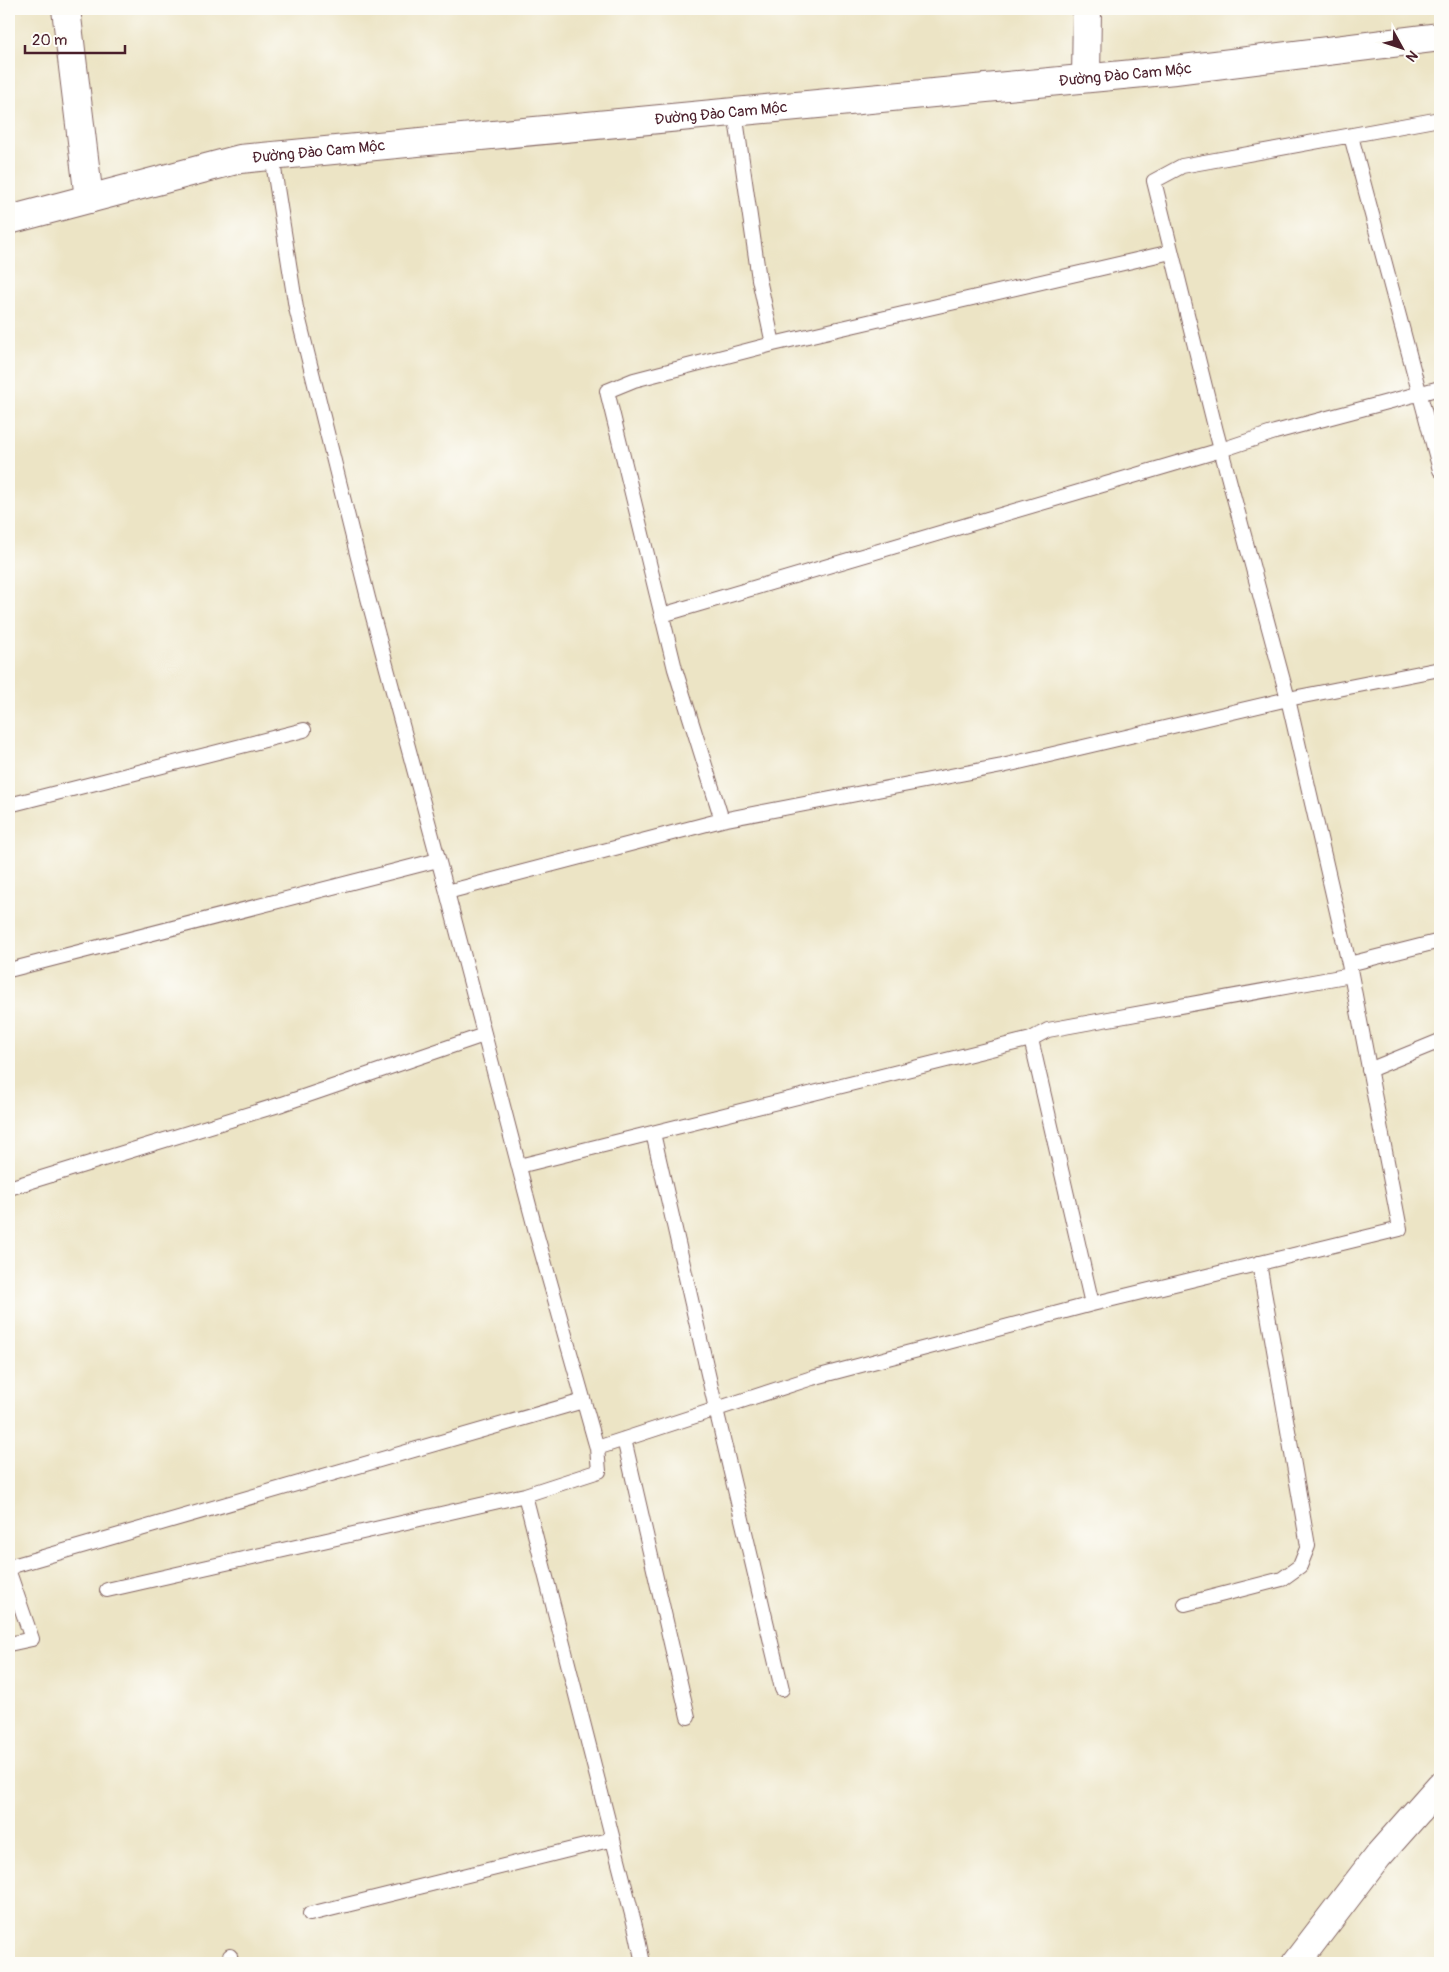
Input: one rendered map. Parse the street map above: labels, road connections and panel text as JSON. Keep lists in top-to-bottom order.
{
  "streets": {
    "street": ["Đường Đào Cam Mộc"]
  },
  "scale_bar": "20 m",
  "north": "bottom right"
}
